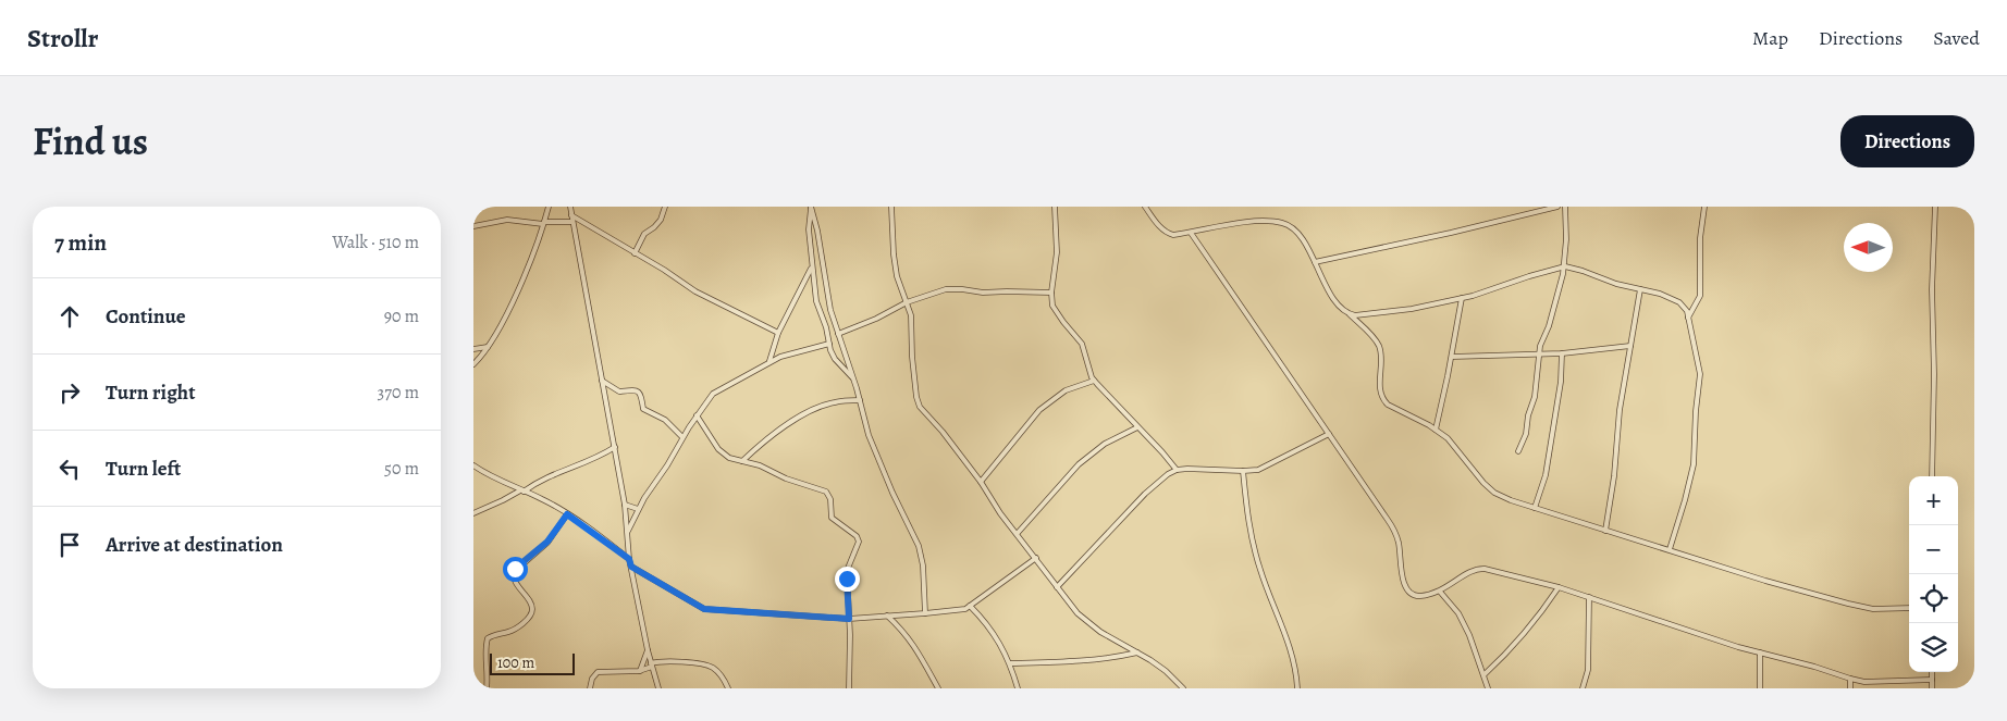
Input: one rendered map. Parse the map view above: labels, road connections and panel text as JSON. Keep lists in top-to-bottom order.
{
  "scale_bar": "100 m",
  "north": "left",
  "page": {
    "header": "Strollr",
    "nav": ["Map", "Directions", "Saved"],
    "title": "Find us",
    "buttons": "Directions",
    "heading": ["7 min", "Walk · 510 m"],
    "list": [
      ["Continue", "90 m"],
      ["Turn right", "370 m"],
      ["Turn left", "50 m"],
      "Arrive at destination"
    ],
    "map_buttons": ["+", "−"],
    "scale": "100 m"
  }
}
